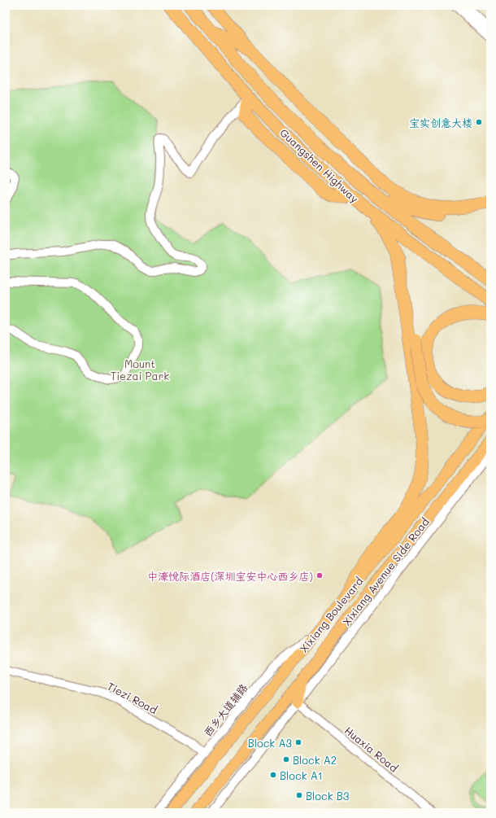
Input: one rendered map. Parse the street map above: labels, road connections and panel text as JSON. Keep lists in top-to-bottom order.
{
  "streets": {
    "highway": ["Guangshen Highway"],
    "main road": ["Xixiang Boulevard"],
    "street": [
      "Xixiang Avenue Side Road",
      "Tiezi Road",
      "西乡大道辅路",
      "Huaxia Road"
    ]
  },
  "crossings": [
    ["Xixiang Avenue Side Road", "Huaxia Road"],
    ["Xixiang Boulevard", "西乡大道辅路"],
    ["Tiezi Road", "西乡大道辅路"]
  ],
  "parks": ["Mount Tiezai Park"],
  "places": [
    "宝实创意大楼",
    "中濠悦际酒店(深圳宝安中心西乡店)",
    "Block A3",
    "Block A2",
    "Block A1",
    "Block B3"
  ]
}
